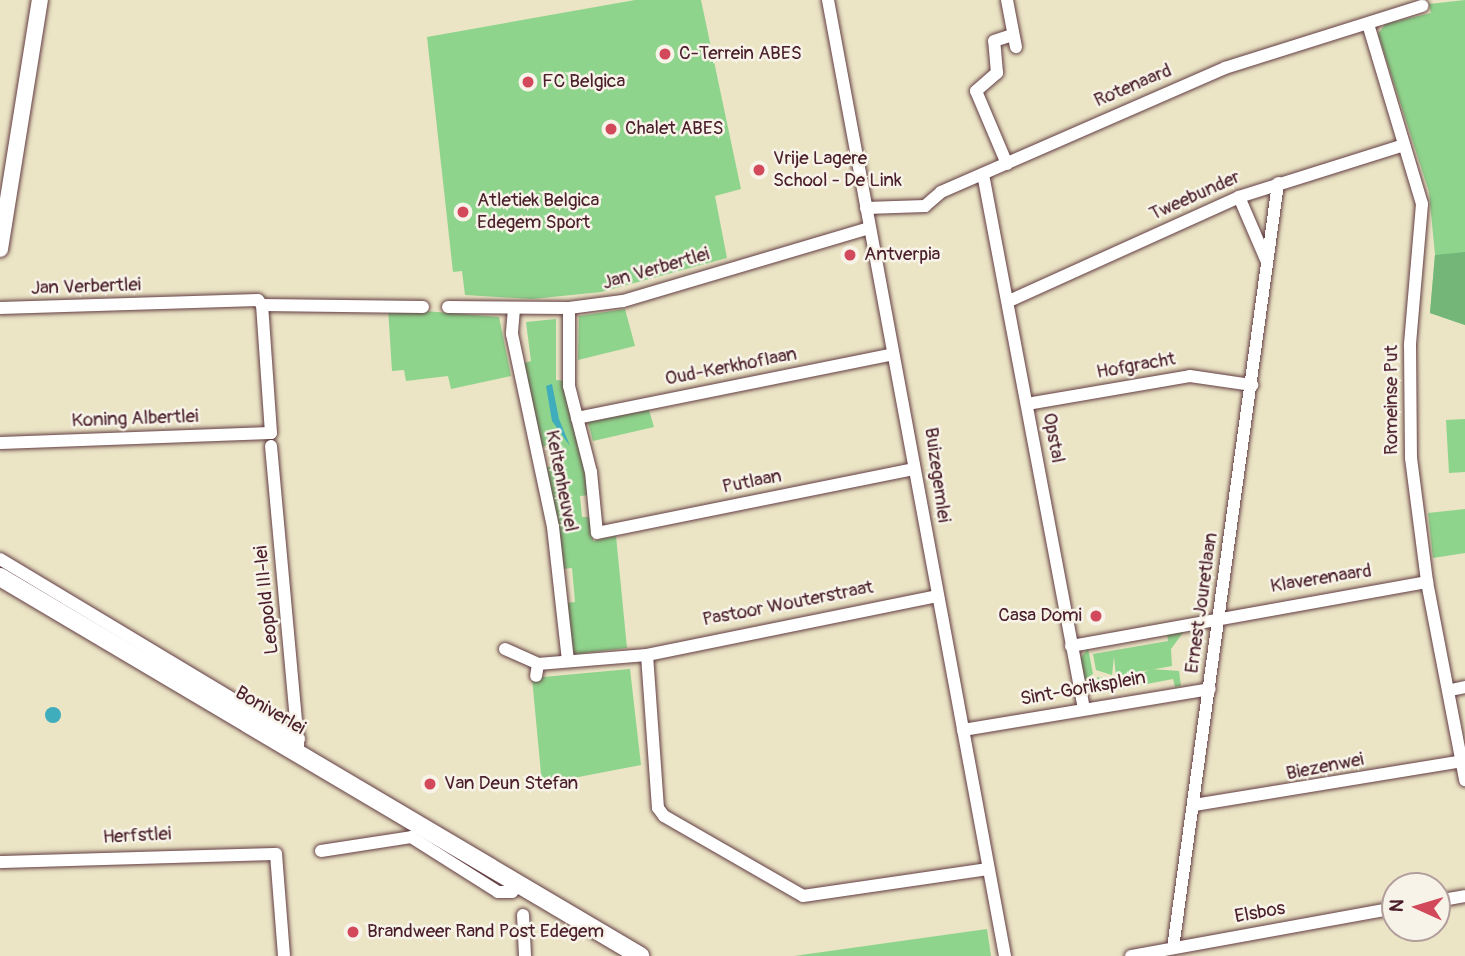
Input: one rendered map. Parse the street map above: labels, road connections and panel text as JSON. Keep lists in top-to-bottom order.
{
  "streets": {
    "main road": ["Boniverlei"],
    "street": [
      "Rotenaard",
      "Tweebunder",
      "Jan Verbertlei",
      "Hofgracht",
      "Oud-Kerkhoflaan",
      "Romeinse Put",
      "Koning Albertlei",
      "Opstal",
      "Buizegemlei",
      "Keltenheuvel",
      "Putlaan",
      "Klaverenaard",
      "Leopold III-lei",
      "Ernest Jouretlaan",
      "Pastoor Wouterstraat",
      "Sint-Goriksplein",
      "Biezenwei",
      "Herfstlei",
      "Elsbos"
    ]
  },
  "crossings": [
    ["Rotenaard", "Romeinse Put"],
    ["Rotenaard", "Opstal"],
    ["Rotenaard", "Buizegemlei"],
    ["Tweebunder", "Romeinse Put"],
    ["Tweebunder", "Opstal"],
    ["Tweebunder", "Ernest Jouretlaan"],
    ["Jan Verbertlei", "Buizegemlei"],
    ["Jan Verbertlei", "Keltenheuvel"],
    ["Jan Verbertlei", "Leopold III-lei"],
    ["Hofgracht", "Opstal"],
    ["Hofgracht", "Ernest Jouretlaan"],
    ["Oud-Kerkhoflaan", "Buizegemlei"],
    ["Oud-Kerkhoflaan", "Keltenheuvel"],
    ["Romeinse Put", "Klaverenaard"],
    ["Romeinse Put", "Biezenwei"],
    ["Koning Albertlei", "Leopold III-lei"],
    ["Opstal", "Sint-Goriksplein"],
    ["Buizegemlei", "Putlaan"],
    ["Buizegemlei", "Pastoor Wouterstraat"],
    ["Buizegemlei", "Sint-Goriksplein"],
    ["Keltenheuvel", "Putlaan"],
    ["Klaverenaard", "Ernest Jouretlaan"],
    ["Leopold III-lei", "Boniverlei"],
    ["Ernest Jouretlaan", "Sint-Goriksplein"],
    ["Ernest Jouretlaan", "Biezenwei"],
    ["Ernest Jouretlaan", "Elsbos"]
  ],
  "places": [
    "C-Terrein ABES",
    "FC Belgica",
    "Chalet ABES",
    "Vrije Lagere School - De Link",
    "Atletiek Belgica Edegem Sport",
    "Antverpia",
    "Casa Domi",
    "Van Deun Stefan",
    "Brandweer Rand Post Edegem"
  ],
  "north": "left"
}
